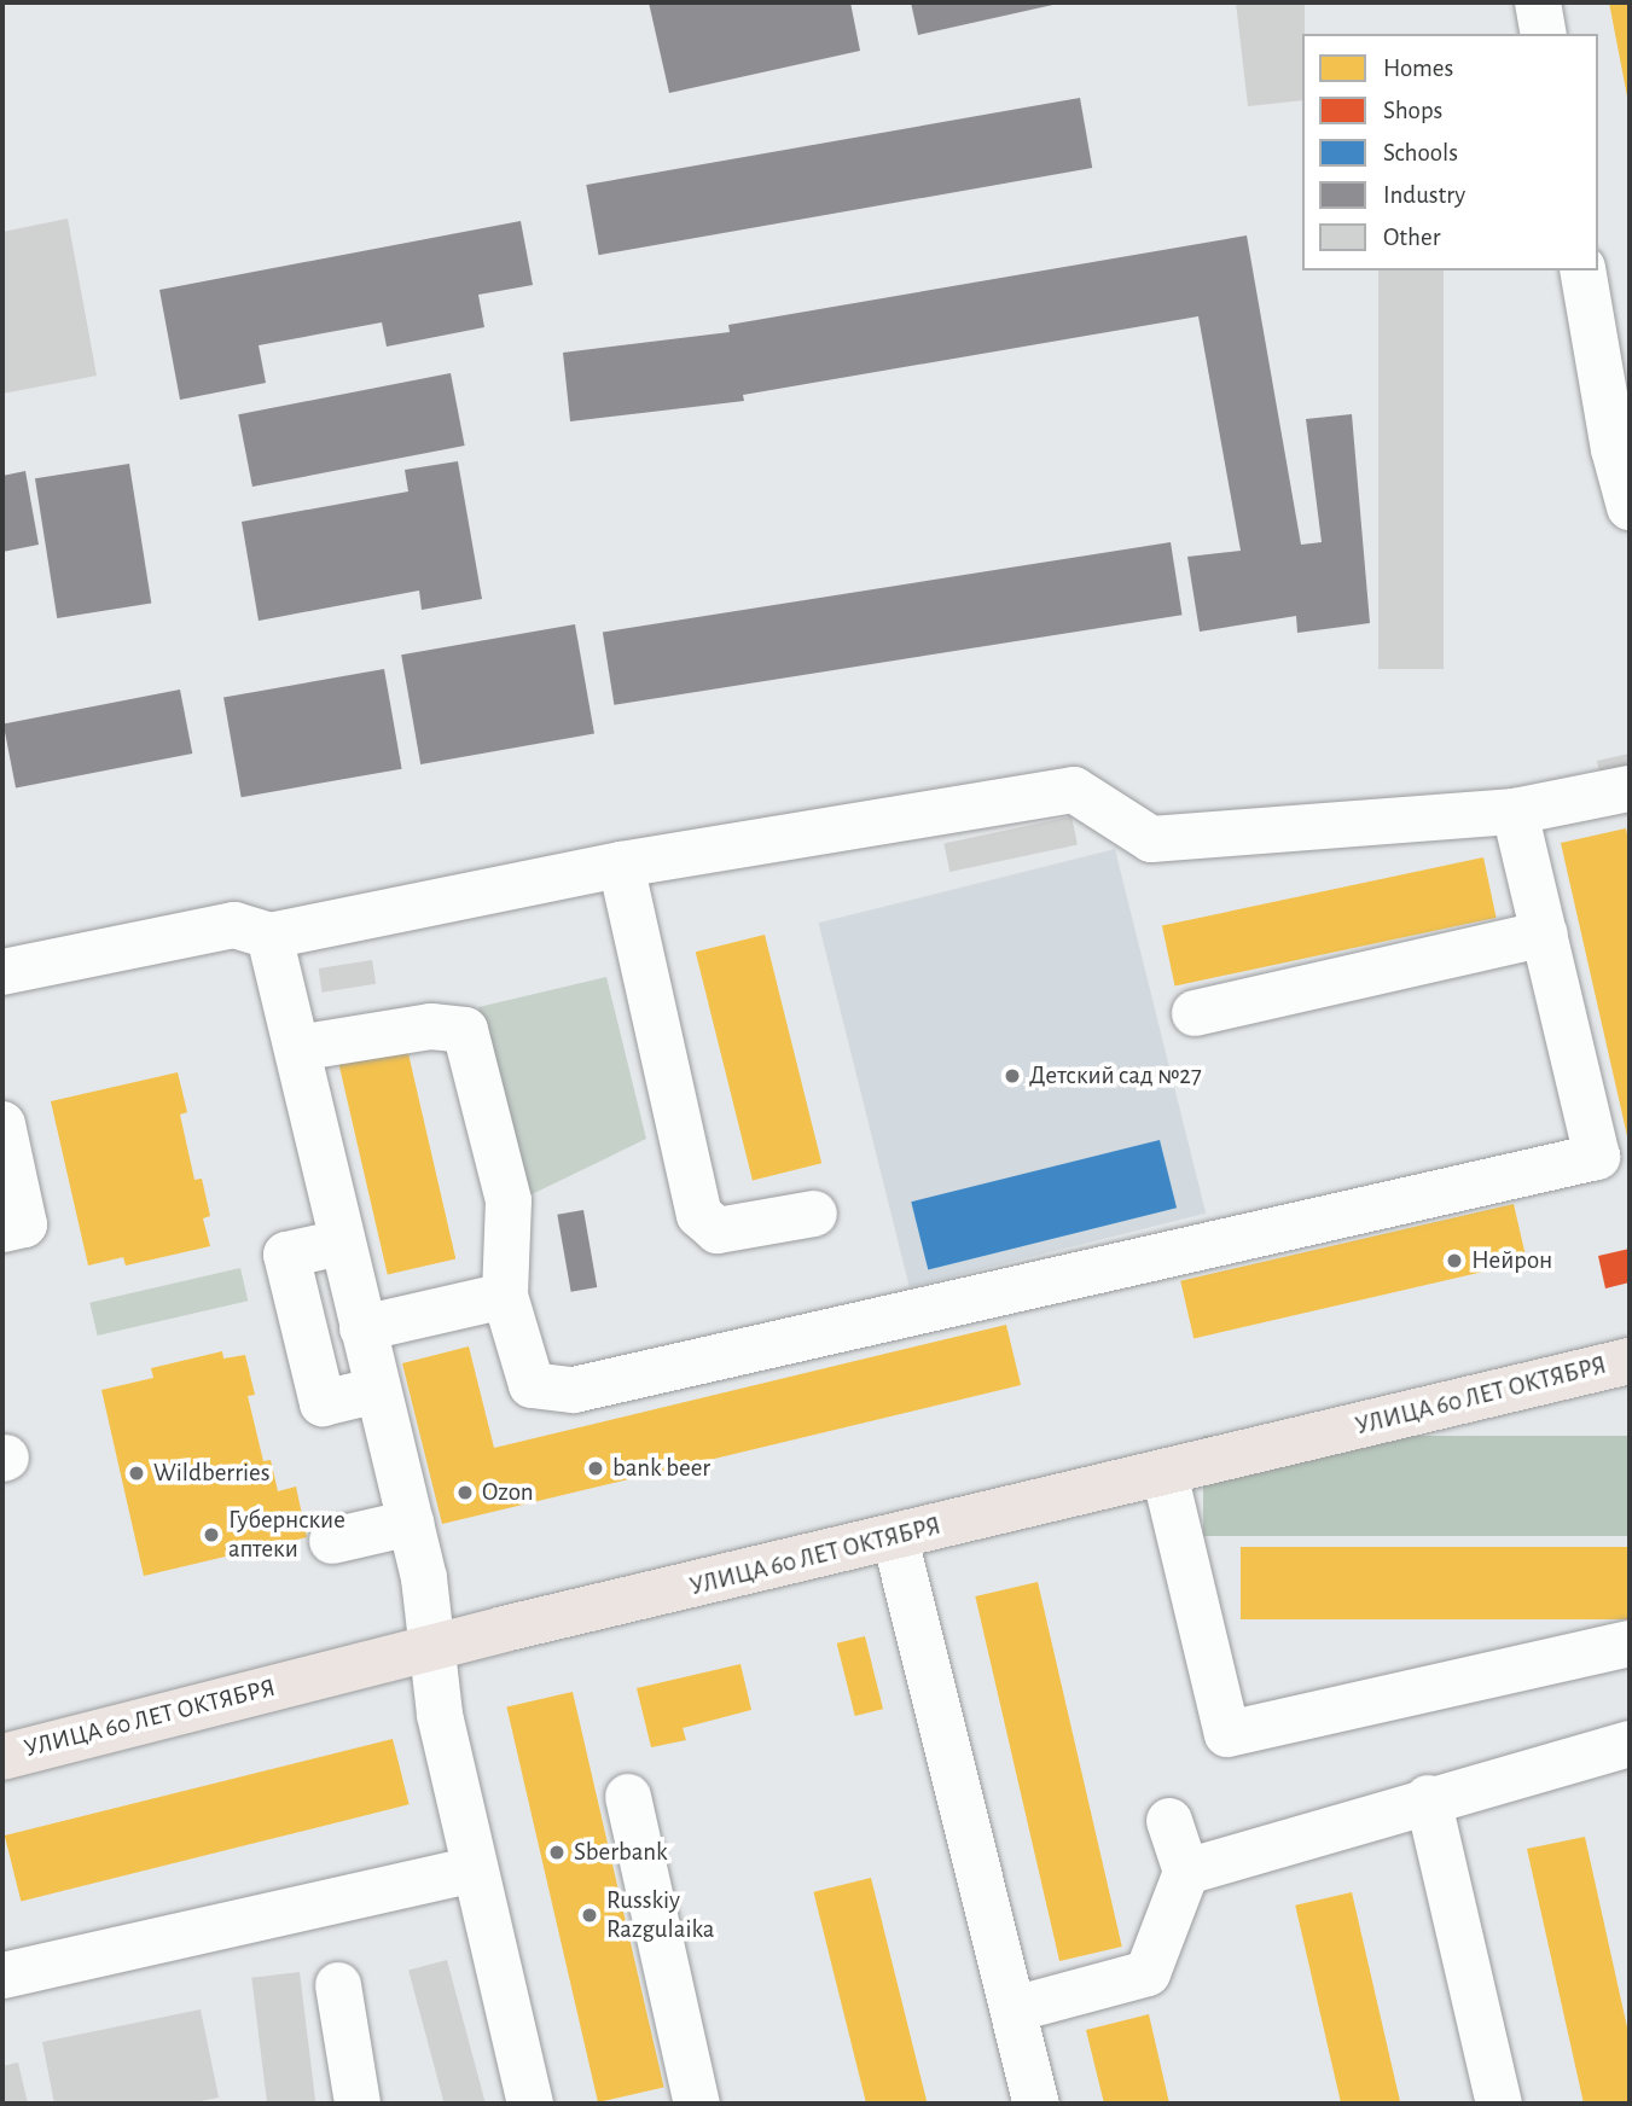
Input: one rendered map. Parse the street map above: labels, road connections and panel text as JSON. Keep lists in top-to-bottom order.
{
  "streets": {
    "main road": ["УЛИЦА 60 ЛЕТ ОКТЯБРЯ"]
  },
  "places": [
    "Детский сад №27",
    "Нейрон",
    "bank beer",
    "Wildberries",
    "Ozon",
    "Губернские аптеки",
    "Sberbank",
    "Russkiy Razgulaika"
  ],
  "legend": [
    "Homes",
    "Shops",
    "Schools",
    "Industry",
    "Other"
  ]
}
